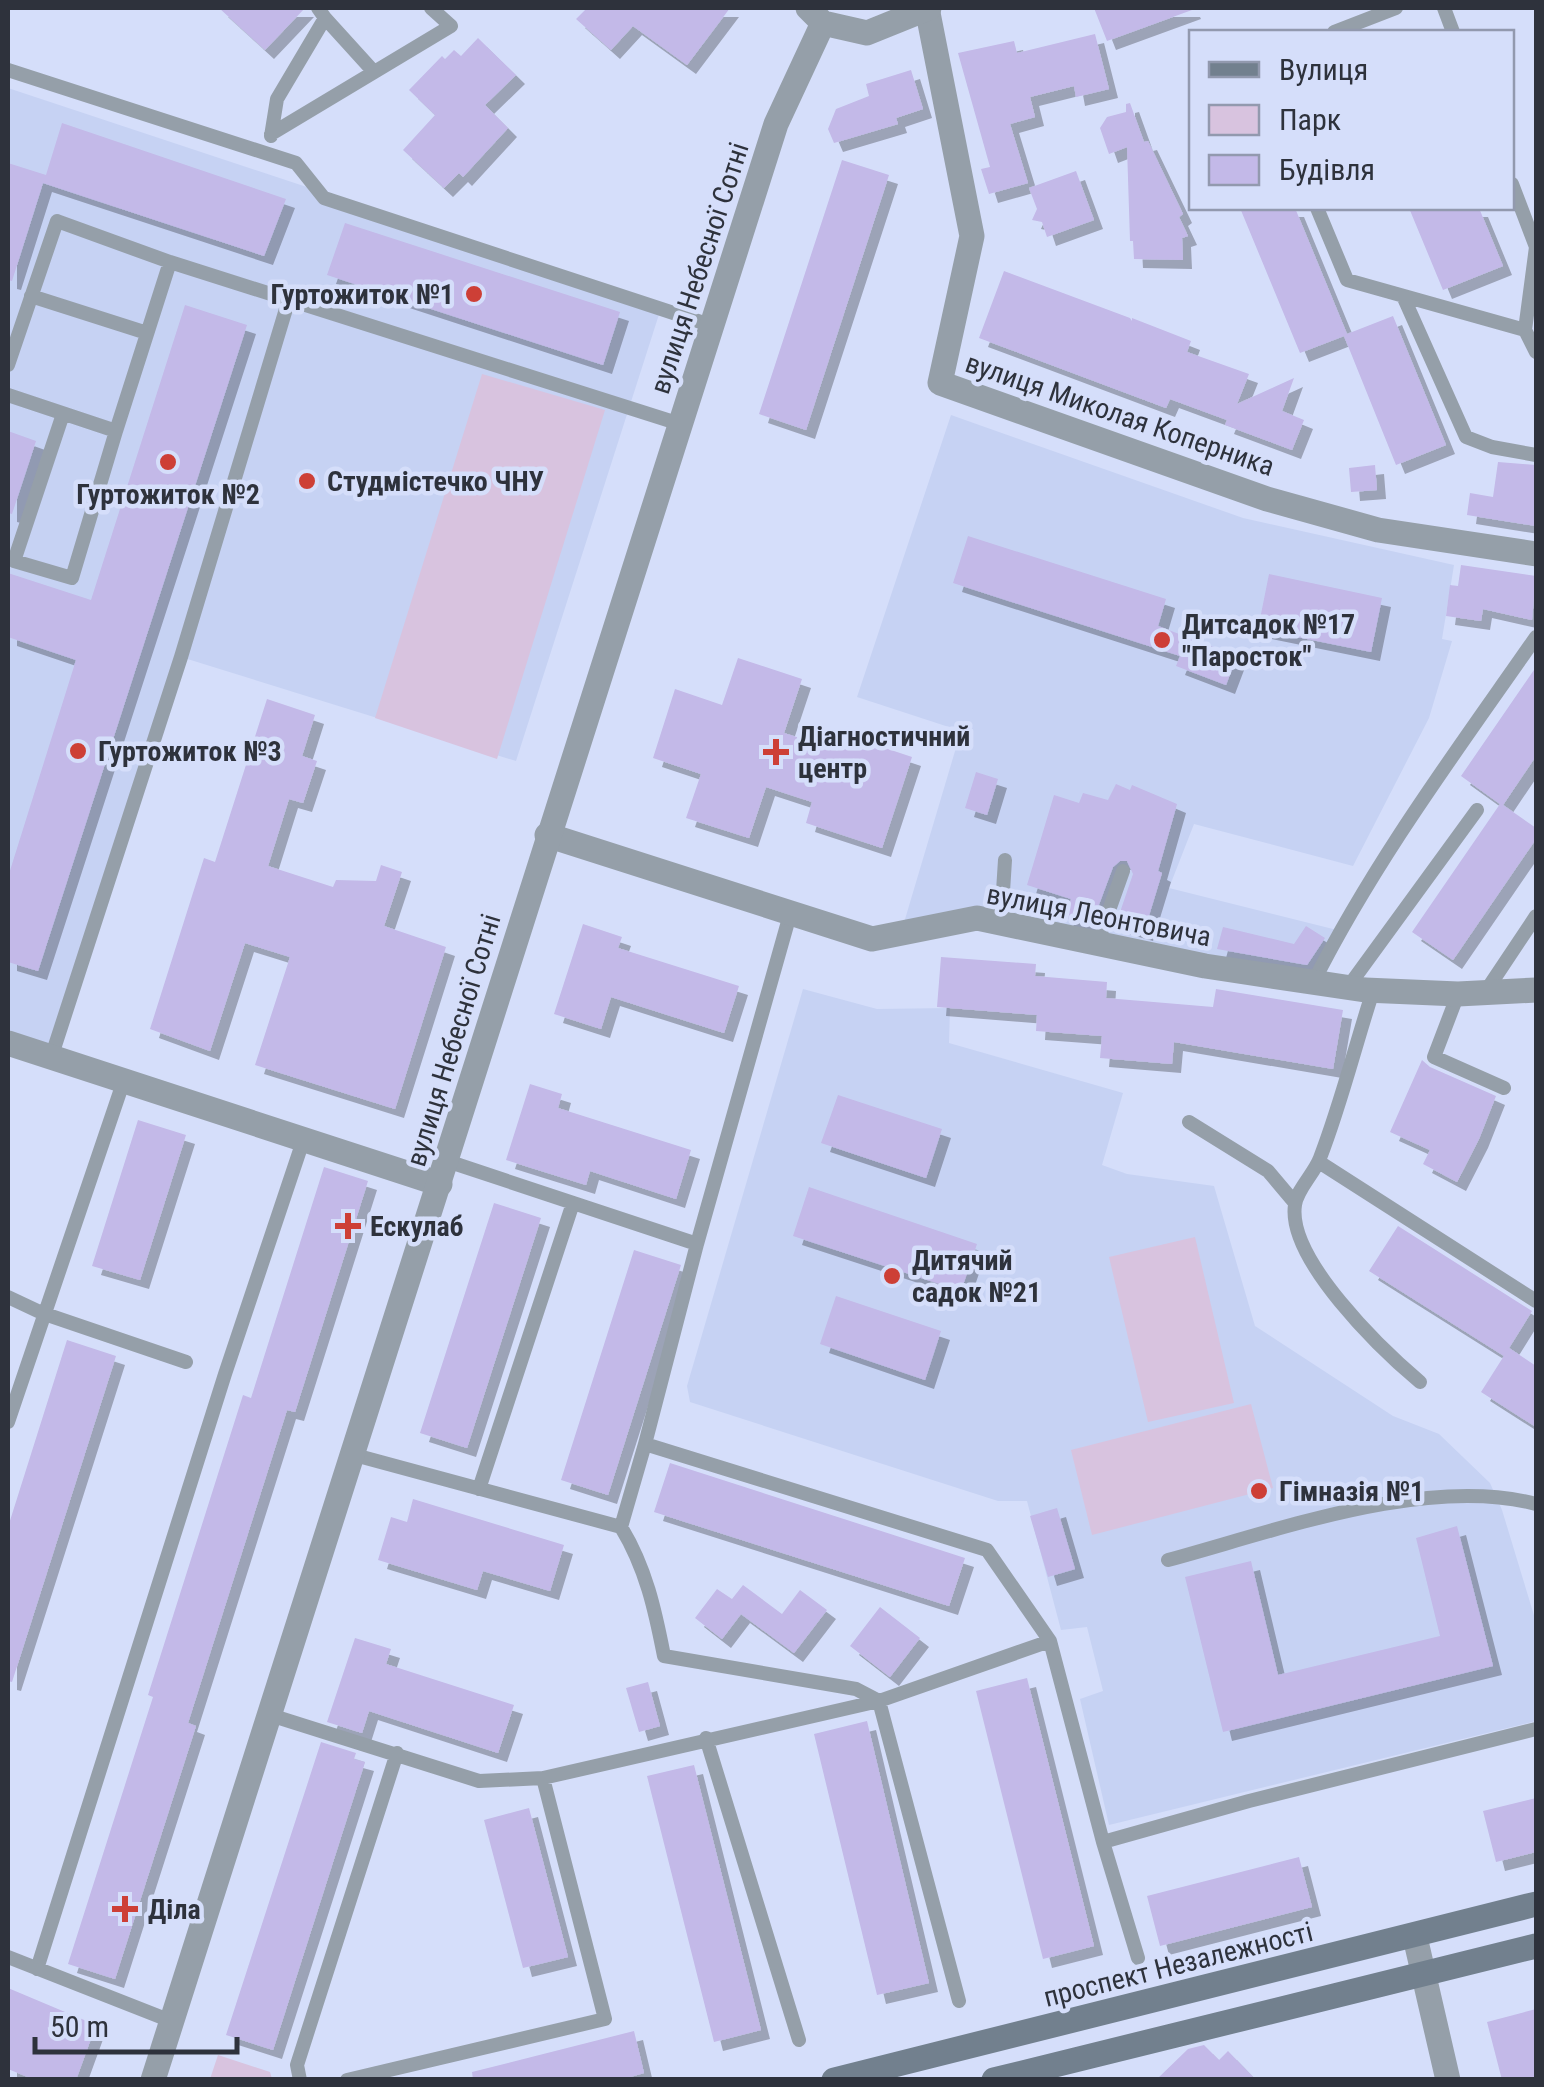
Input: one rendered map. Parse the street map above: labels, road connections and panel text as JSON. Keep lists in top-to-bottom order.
{
  "streets": {
    "main road": ["проспект Незалежності"],
    "street": ["вулиця Небесної Сотні", "вулиця Миколая Коперника", "вулиця Леонтовича"]
  },
  "crossings": [
    ["вулиця Небесної Сотні", "вулиця Леонтовича"]
  ],
  "places": {
    "other": [
      "Гуртожиток №1",
      "Гуртожиток №2",
      "Студмістечко ЧНУ",
      "Дитсадок №17 \"Паросток\"",
      "Гуртожиток №3",
      "Дитячий садок №21",
      "Гімназія №1"
    ],
    "health": ["Діагностичний центр", "Ескулаб", "Діла"]
  },
  "legend": ["Вулиця", "Парк", "Будівля"],
  "scale_bar": "50 m"
}
